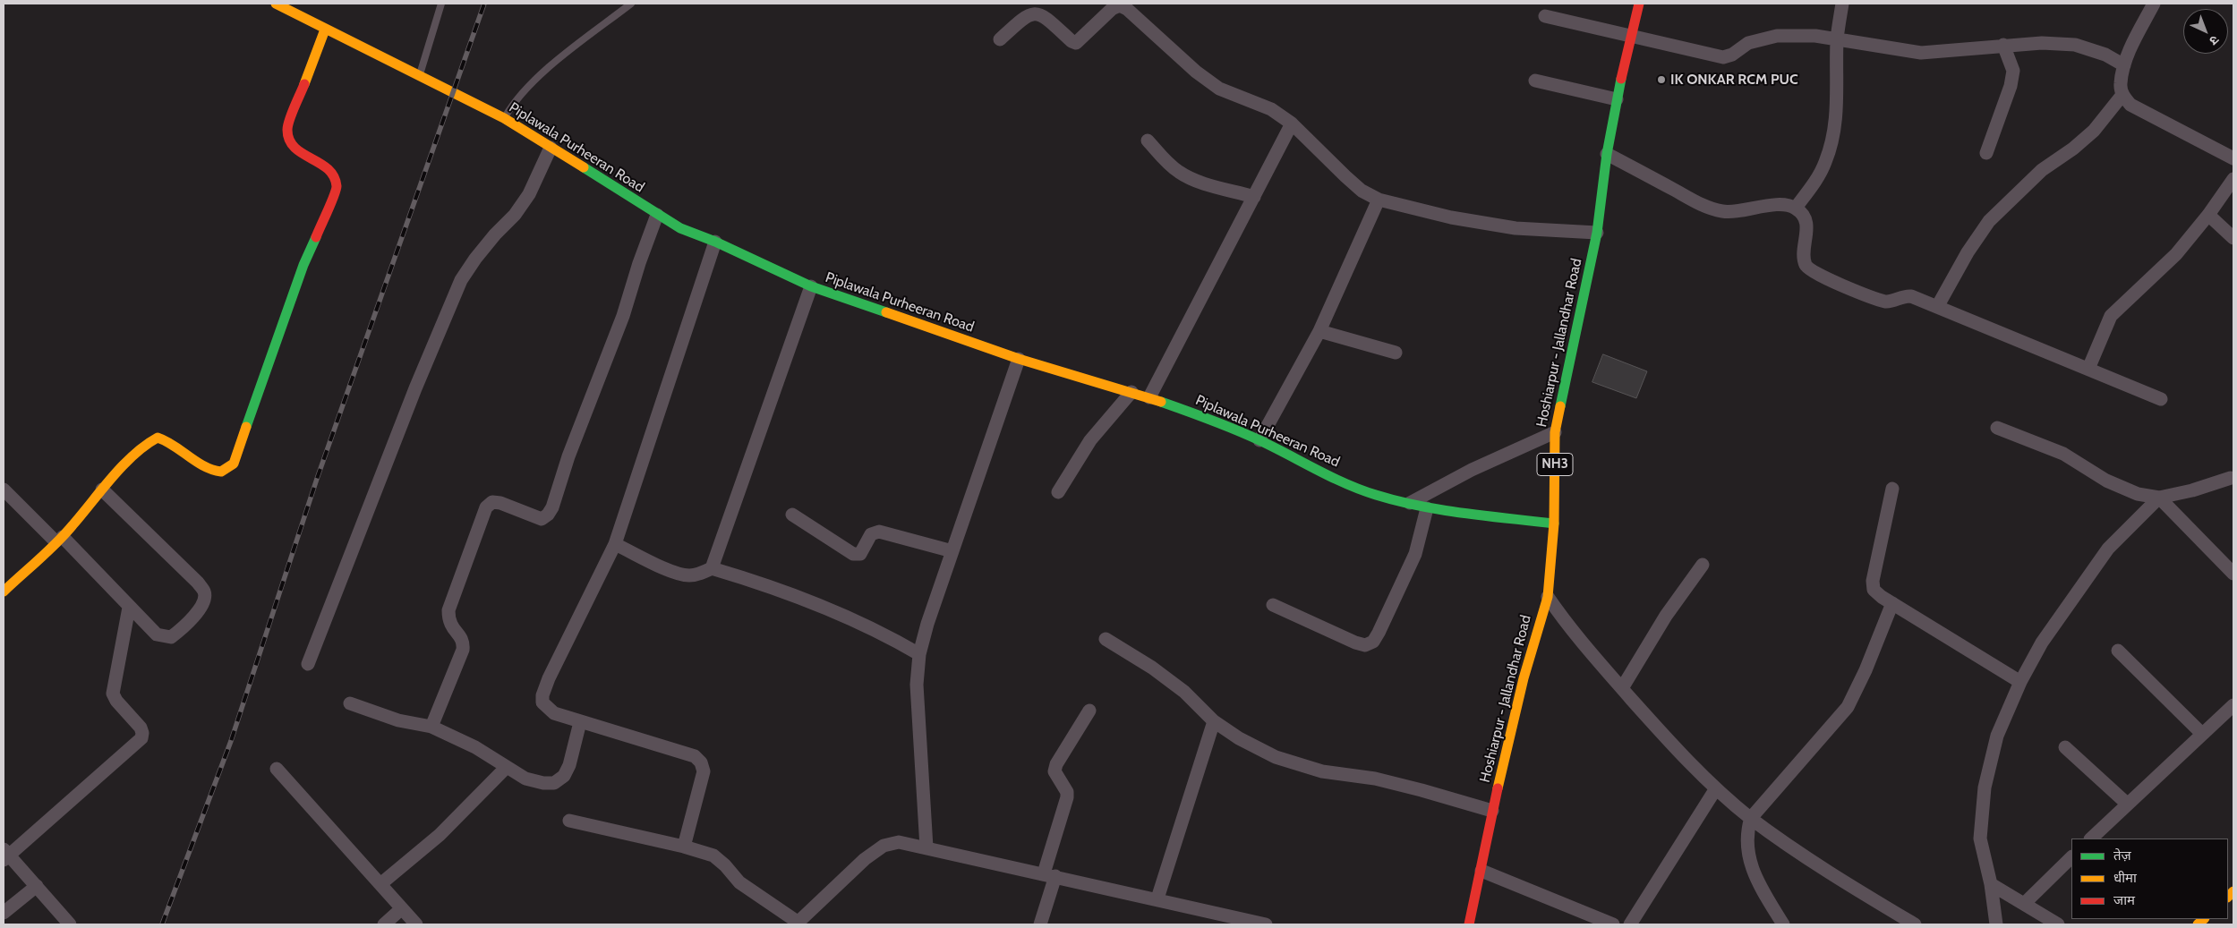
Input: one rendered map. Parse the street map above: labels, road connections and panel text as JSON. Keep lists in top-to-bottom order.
{
  "streets": {
    "main road": ["Piplawala Purheeran Road", "Hoshiarpur - Jallandhar Road", "NH3"]
  },
  "crossings": [
    ["Piplawala Purheeran Road", "Hoshiarpur - Jallandhar Road"]
  ],
  "places": ["IK ONKAR RCM PUC"],
  "legend": ["तेज़", "धीमा", "जाम"],
  "north": "bottom right"
}
